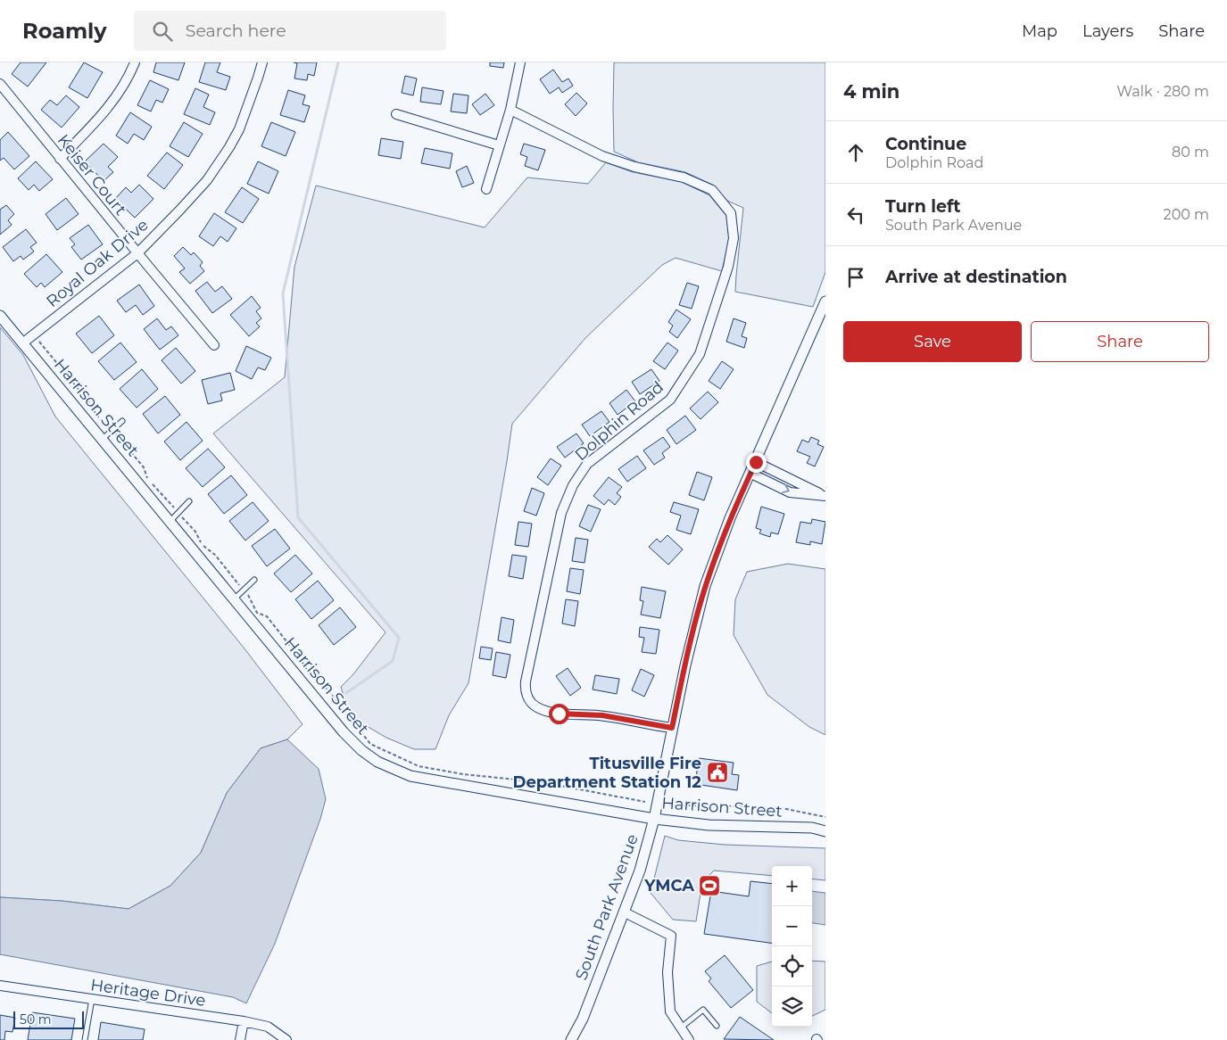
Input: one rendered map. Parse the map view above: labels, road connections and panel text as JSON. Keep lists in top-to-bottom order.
{
  "streets": {
    "street": [
      "Keiser Court",
      "Royal Oak Drive",
      "Harrison Street",
      "Dolphin Road",
      "South Park Avenue",
      "Heritage Drive"
    ]
  },
  "crossings": [
    ["Keiser Court", "Royal Oak Drive"],
    ["Royal Oak Drive", "Harrison Street"],
    ["Harrison Street", "South Park Avenue"],
    ["Dolphin Road", "South Park Avenue"]
  ],
  "places": {
    "public building": ["Titusville Fire Department Station 12"],
    "sports": ["YMCA"]
  },
  "scale_bar": "50 m",
  "page": {
    "header": "Roamly",
    "search": "Search here",
    "nav": ["Map", "Layers", "Share"],
    "heading": ["4 min", "Walk · 280 m"],
    "list": [
      ["Continue", "Dolphin Road", "80 m"],
      ["Turn left", "South Park Avenue", "200 m"],
      "Arrive at destination"
    ],
    "buttons": ["Save", "Share"],
    "map_buttons": ["+", "−"],
    "scale": "50 m"
  }
}
